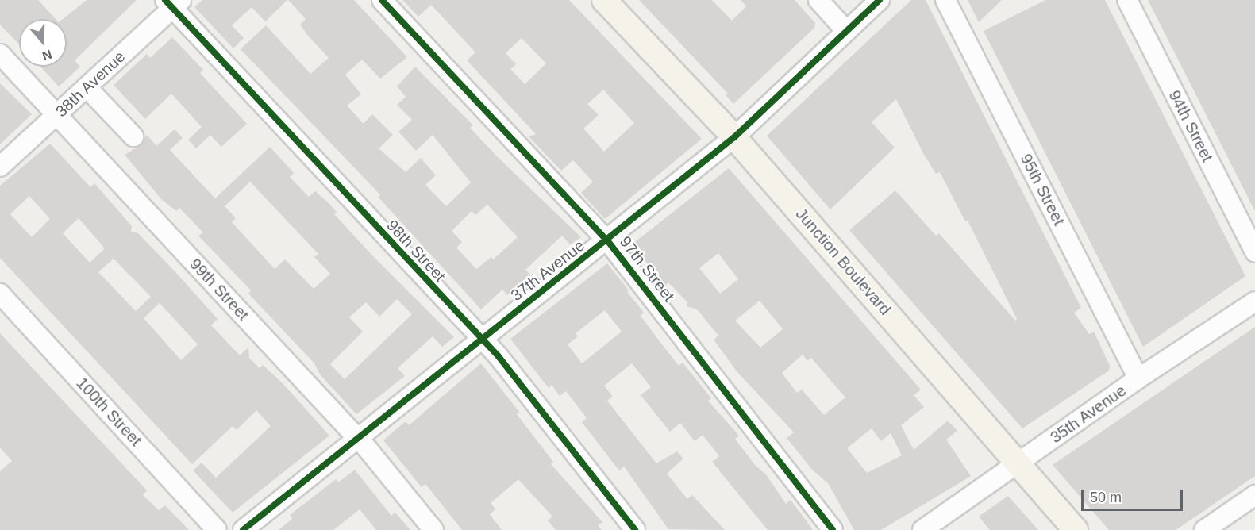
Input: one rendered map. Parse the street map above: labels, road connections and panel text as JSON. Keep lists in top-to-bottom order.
{
  "streets": {
    "main road": ["Junction Boulevard"],
    "street": [
      "38th Avenue",
      "94th Street",
      "95th Street",
      "98th Street",
      "97th Street",
      "37th Avenue",
      "99th Street",
      "100th Street",
      "35th Avenue"
    ]
  },
  "crossings": [
    ["38th Avenue", "98th Street"],
    ["38th Avenue", "99th Street"],
    ["95th Street", "35th Avenue"],
    ["98th Street", "37th Avenue"],
    ["Junction Boulevard", "37th Avenue"],
    ["Junction Boulevard", "35th Avenue"],
    ["97th Street", "37th Avenue"],
    ["37th Avenue", "99th Street"]
  ],
  "scale_bar": "50 m",
  "north": "bottom"
}
